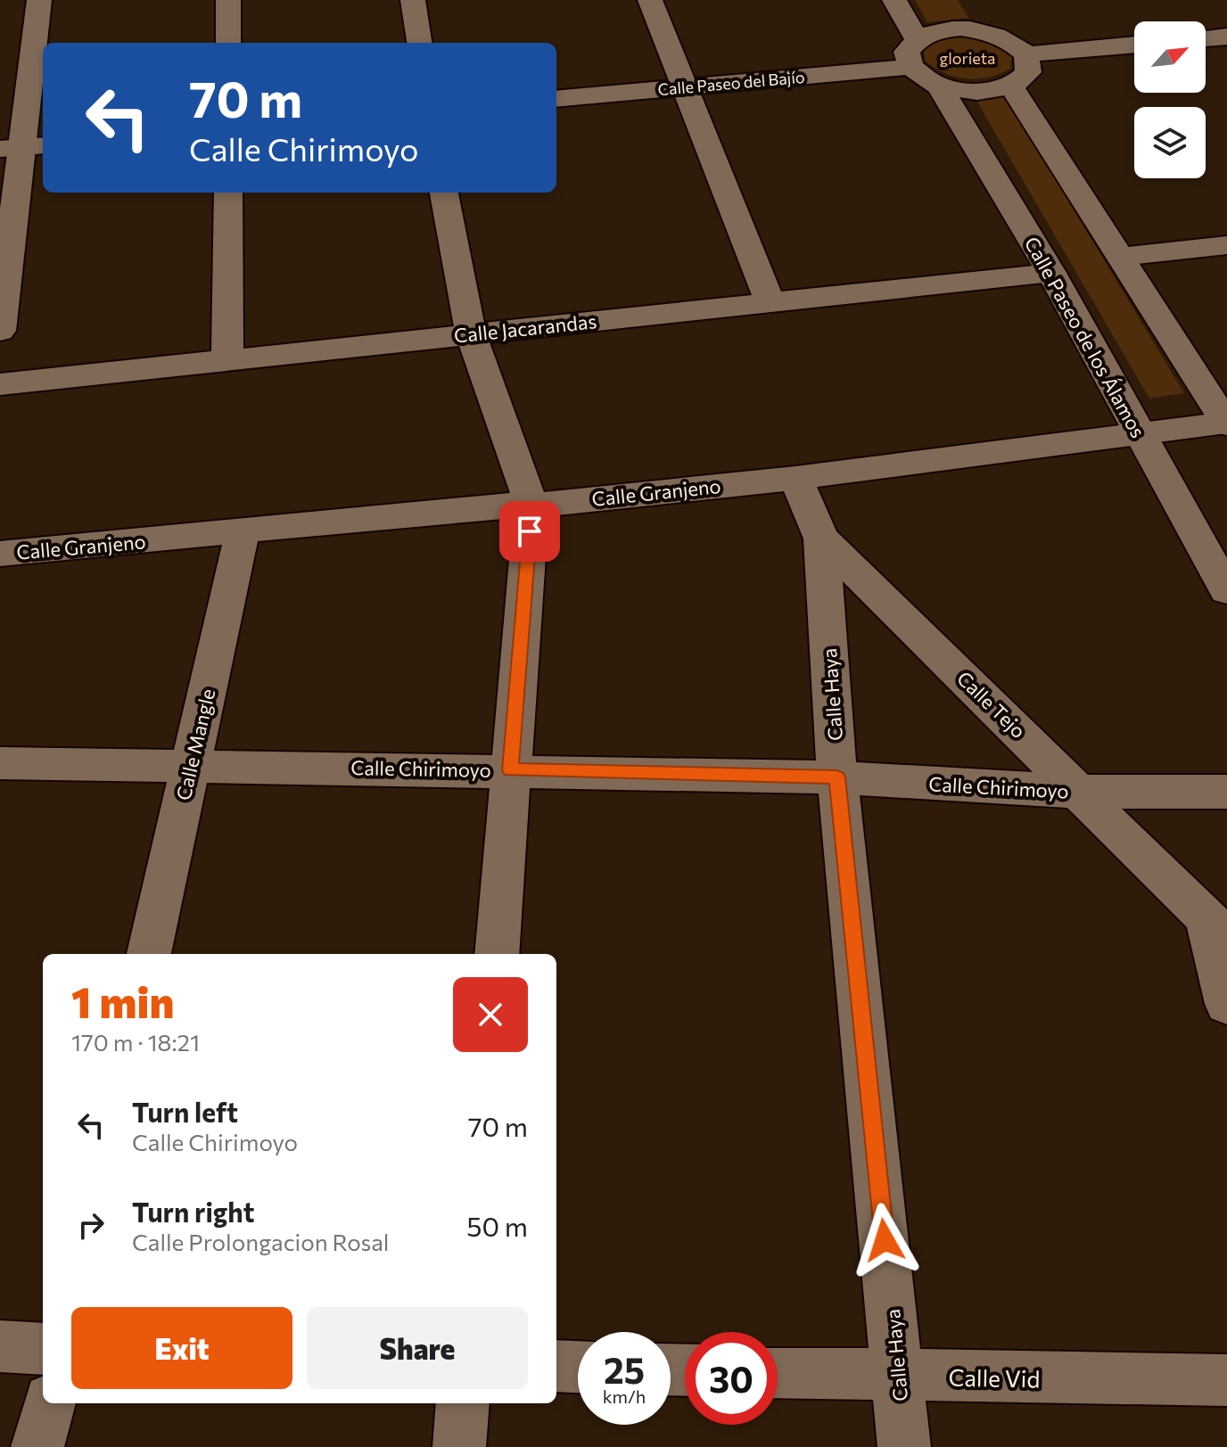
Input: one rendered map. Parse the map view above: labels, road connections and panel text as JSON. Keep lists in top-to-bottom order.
{
  "streets": {
    "street": [
      "Calle Paseo del Bajío",
      "Calle Jacarandas",
      "Calle Paseo de los Álamos",
      "Calle Granjeno",
      "Calle Haya",
      "Calle Tejo",
      "Calle Mangle",
      "Calle Chirimoyo",
      "Calle Vid"
    ]
  },
  "crossings": [
    ["Calle Jacarandas", "Calle Paseo de los Álamos"],
    ["Calle Paseo de los Álamos", "Calle Granjeno"],
    ["Calle Granjeno", "Calle Tejo"],
    ["Calle Granjeno", "Calle Mangle"],
    ["Calle Haya", "Calle Tejo"],
    ["Calle Haya", "Calle Chirimoyo"],
    ["Calle Haya", "Calle Vid"],
    ["Calle Tejo", "Calle Chirimoyo"],
    ["Calle Mangle", "Calle Chirimoyo"]
  ],
  "parks": ["glorieta"],
  "north": "top right",
  "page": {
    "turn": ["70 m", "Calle Chirimoyo"],
    "heading": ["1 min", "170 m · 18:21"],
    "list": [
      {
        "name": "Turn left",
        "note": "Calle Chirimoyo",
        "value": "70 m"
      },
      {
        "name": "Turn right",
        "note": "Calle Prolongacion Rosal",
        "value": "50 m"
      }
    ],
    "buttons": ["Exit", "Share"],
    "speed": "25 km/h",
    "limit": "30"
  }
}
